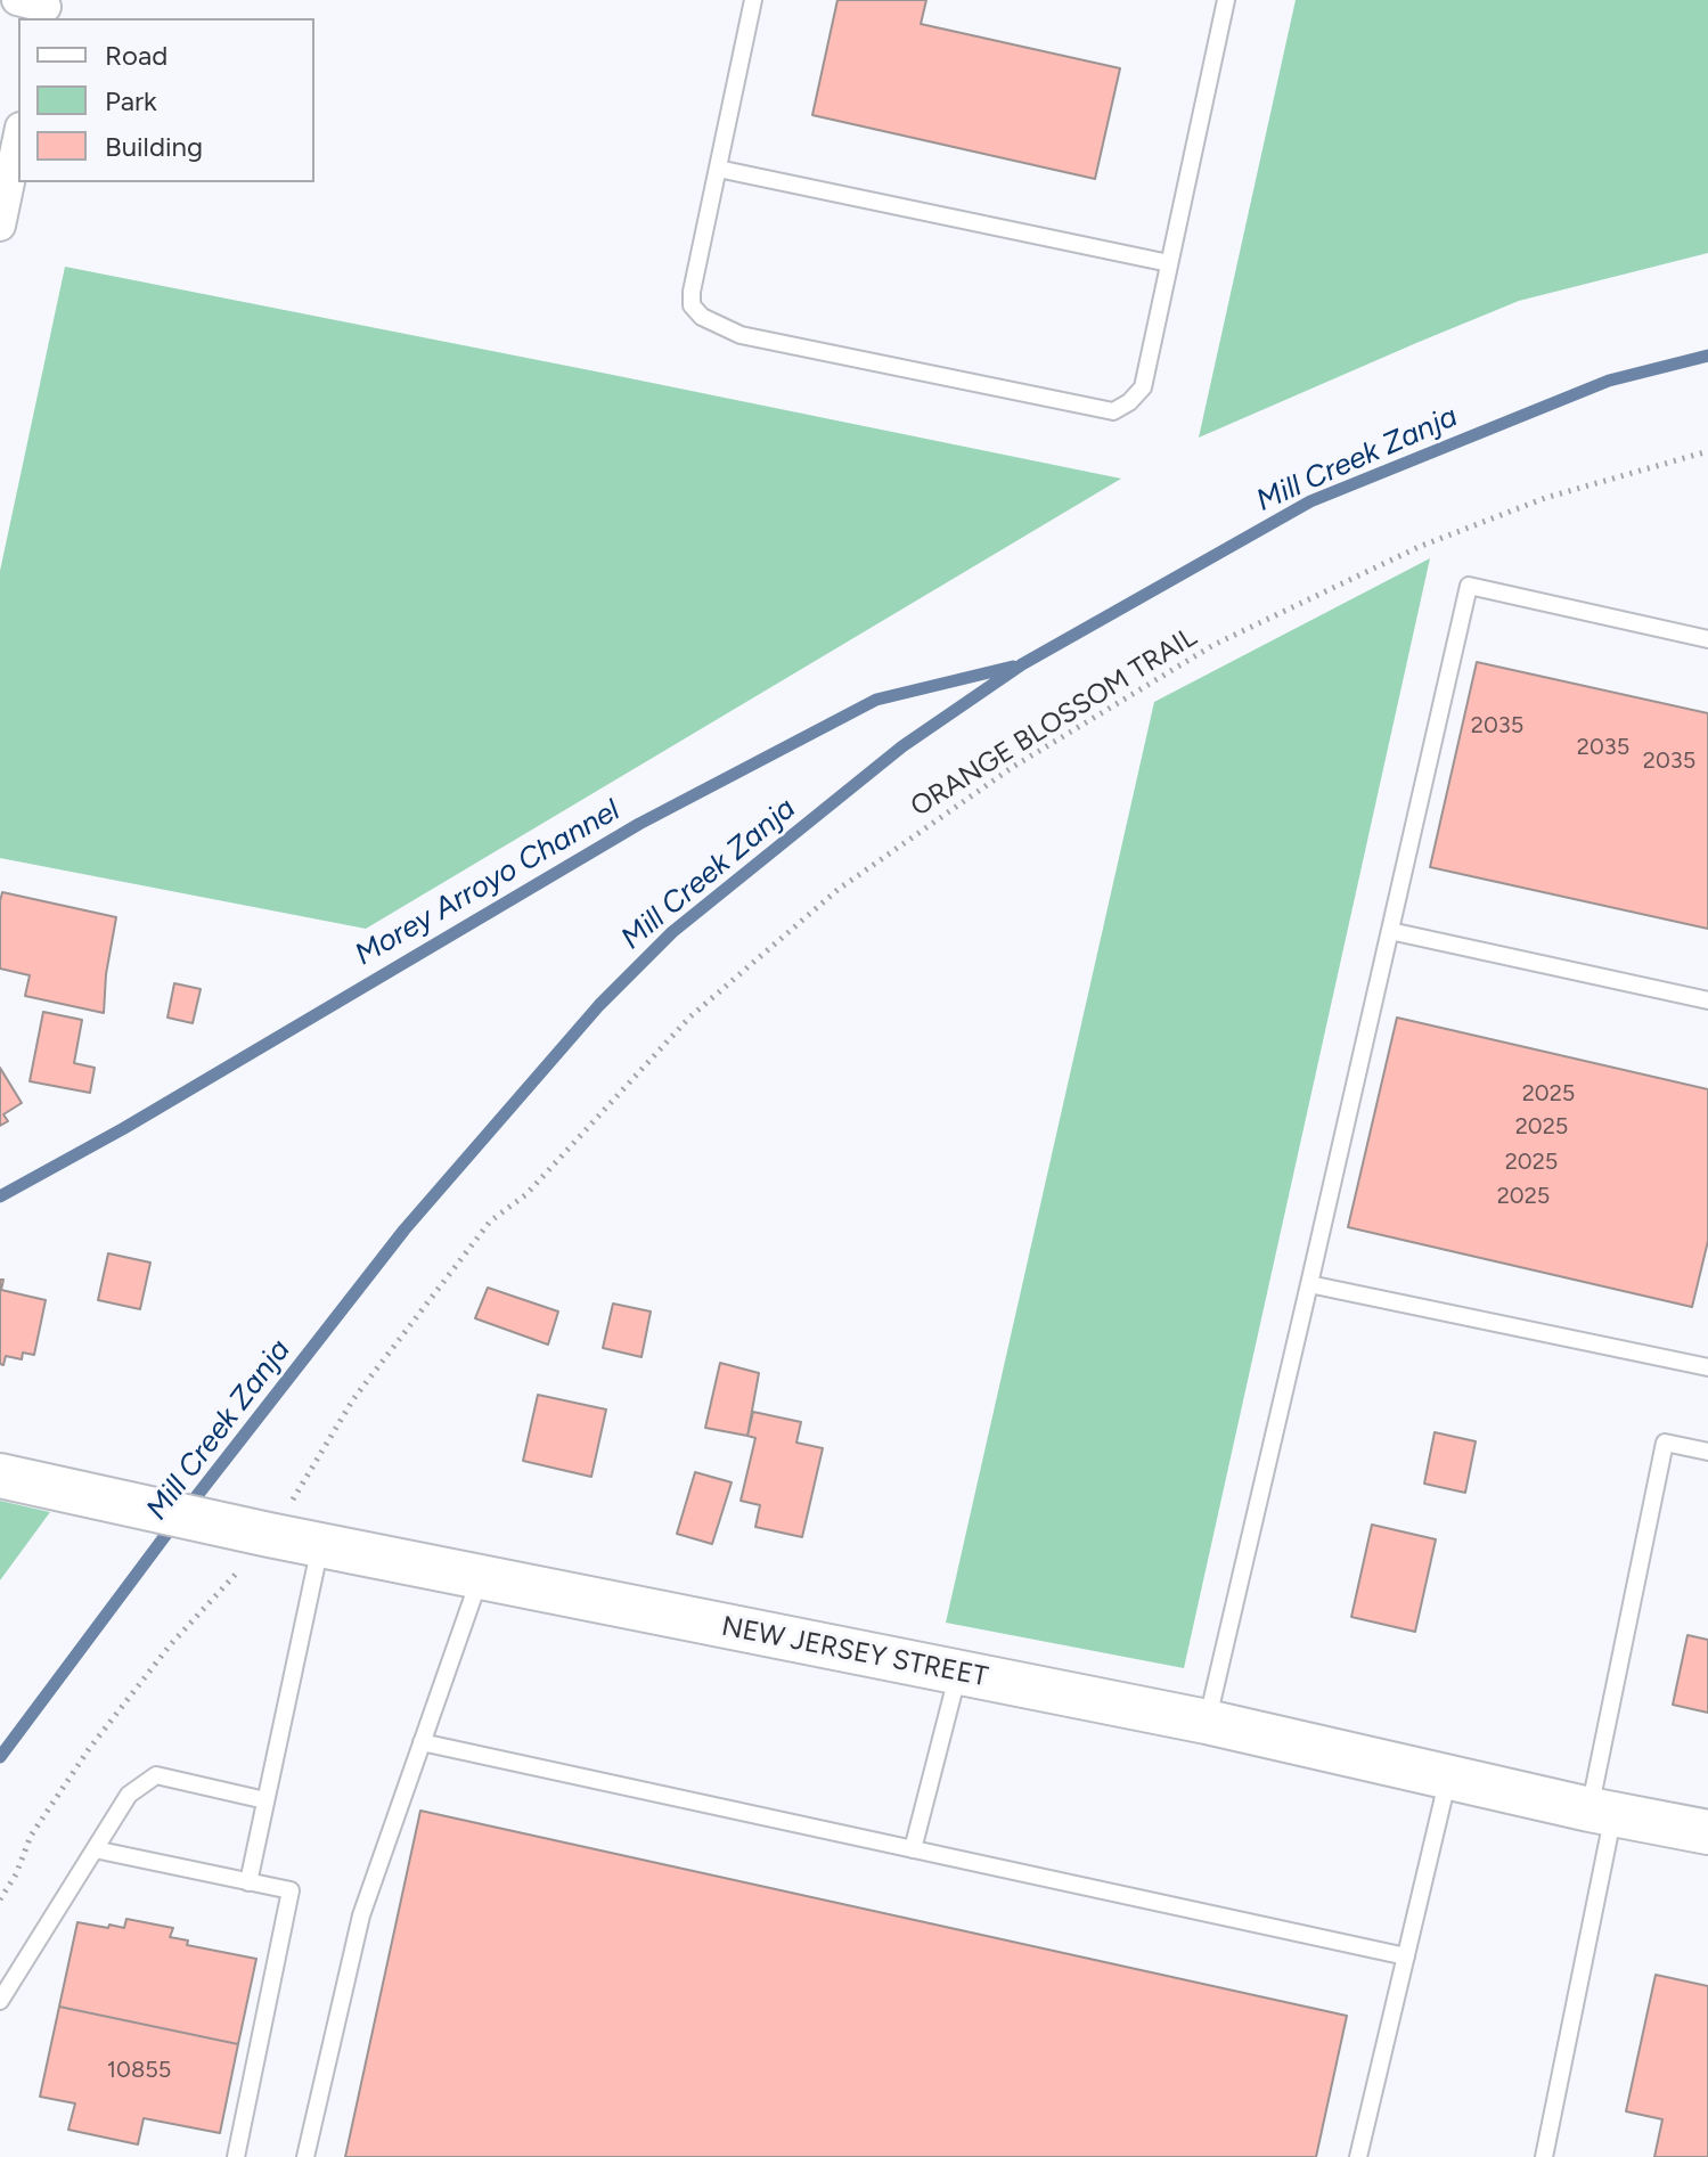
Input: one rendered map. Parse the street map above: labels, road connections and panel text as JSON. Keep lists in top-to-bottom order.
{
  "streets": {
    "street": ["NEW JERSEY STREET"],
    "path": ["ORANGE BLOSSOM TRAIL"]
  },
  "water": ["Mill Creek Zanja", "Morey Arroyo Channel"],
  "house_numbers": [
    "2035",
    "2035",
    "2035",
    "2025",
    "2025",
    "2025",
    "2025",
    "10855"
  ],
  "legend": ["Road", "Park", "Building"]
}
